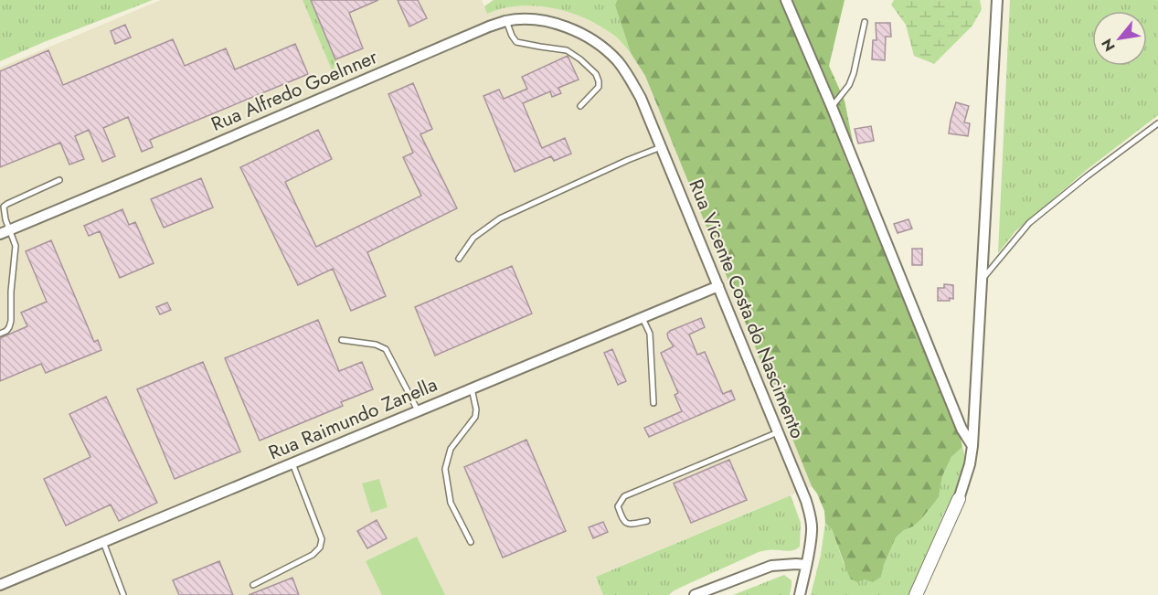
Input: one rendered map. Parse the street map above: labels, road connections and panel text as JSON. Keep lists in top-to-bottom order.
{
  "streets": {
    "street": ["Rua Alfredo Goelnner", "Rua Vicente Costa do Nascimento", "Rua Raimundo Zanella"]
  },
  "crossings": [
    ["Rua Alfredo Goelnner", "Rua Vicente Costa do Nascimento"],
    ["Rua Vicente Costa do Nascimento", "Rua Raimundo Zanella"]
  ],
  "north": "bottom left"
}
